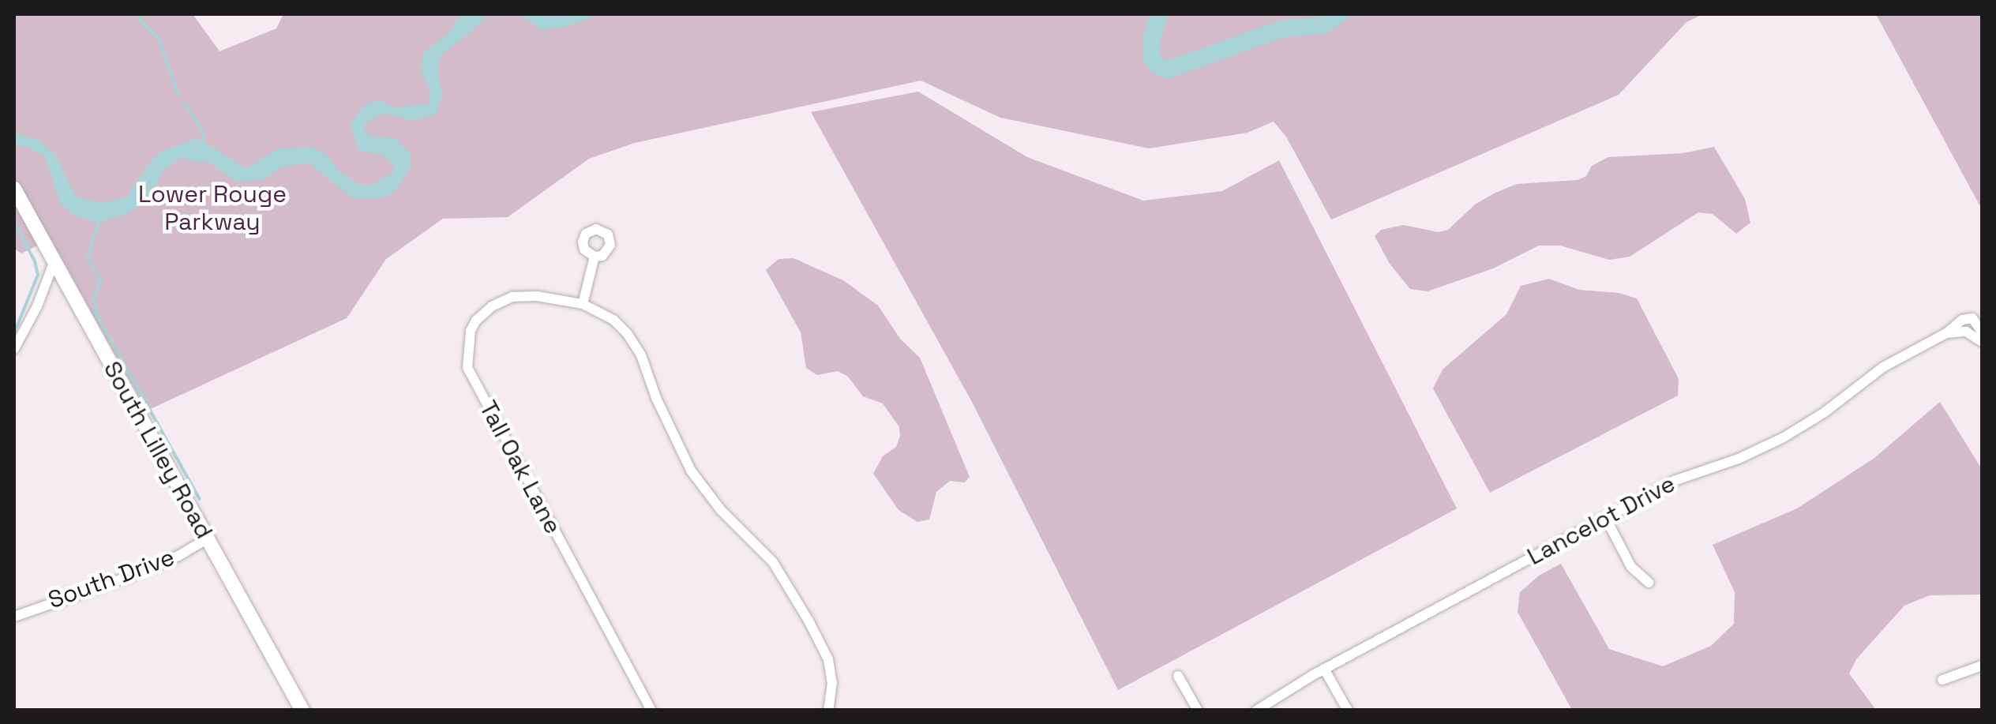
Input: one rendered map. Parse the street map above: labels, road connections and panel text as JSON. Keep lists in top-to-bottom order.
{
  "streets": {
    "street": [
      "South Lilley Road",
      "Tall Oak Lane",
      "Lancelot Drive",
      "South Drive"
    ]
  },
  "crossings": [
    ["South Lilley Road", "South Drive"]
  ],
  "parks": ["Lower Rouge Parkway"]
}
